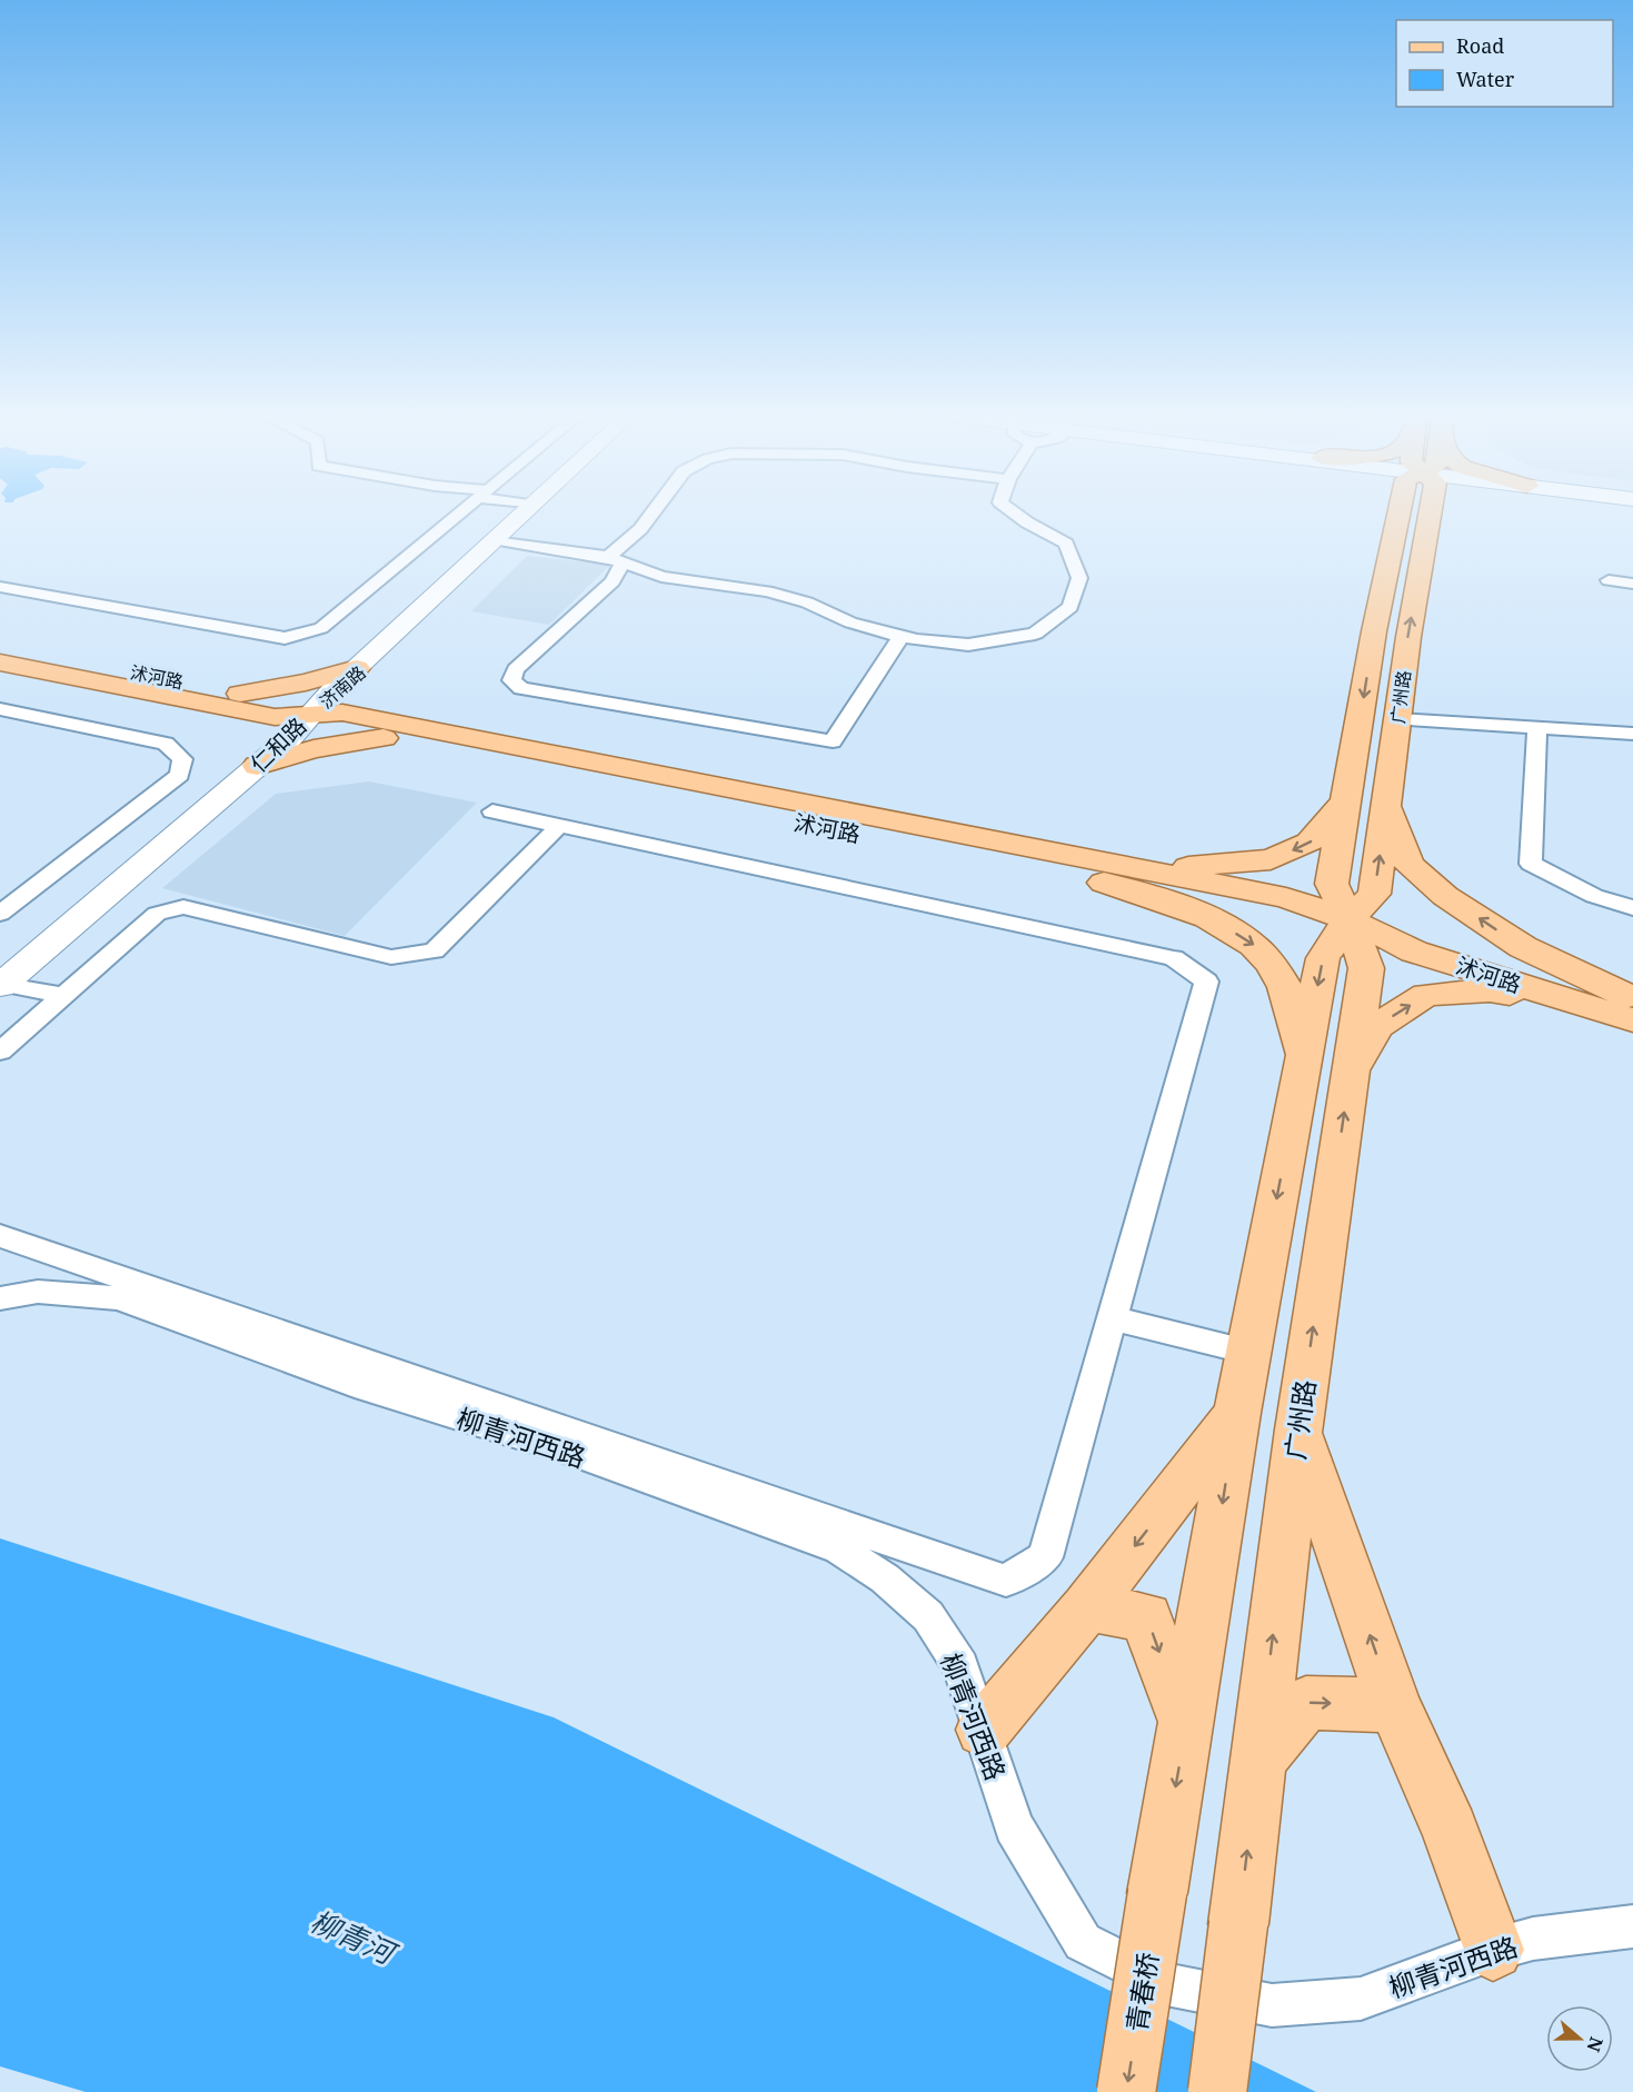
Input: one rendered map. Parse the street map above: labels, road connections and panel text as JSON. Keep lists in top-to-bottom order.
{
  "streets": {
    "main road": ["沭河路", "广州路", "青春桥"],
    "street": ["济南路", "仁和路", "柳青河西路"]
  },
  "crossings": [
    ["沭河路", "济南路"],
    ["沭河路", "广州路"],
    ["沭河路", "仁和路"],
    ["济南路", "仁和路"],
    ["广州路", "青春桥"]
  ],
  "one_way": ["青春桥"],
  "water": ["柳青河"],
  "legend": ["Road", "Water"],
  "north": "right"
}
